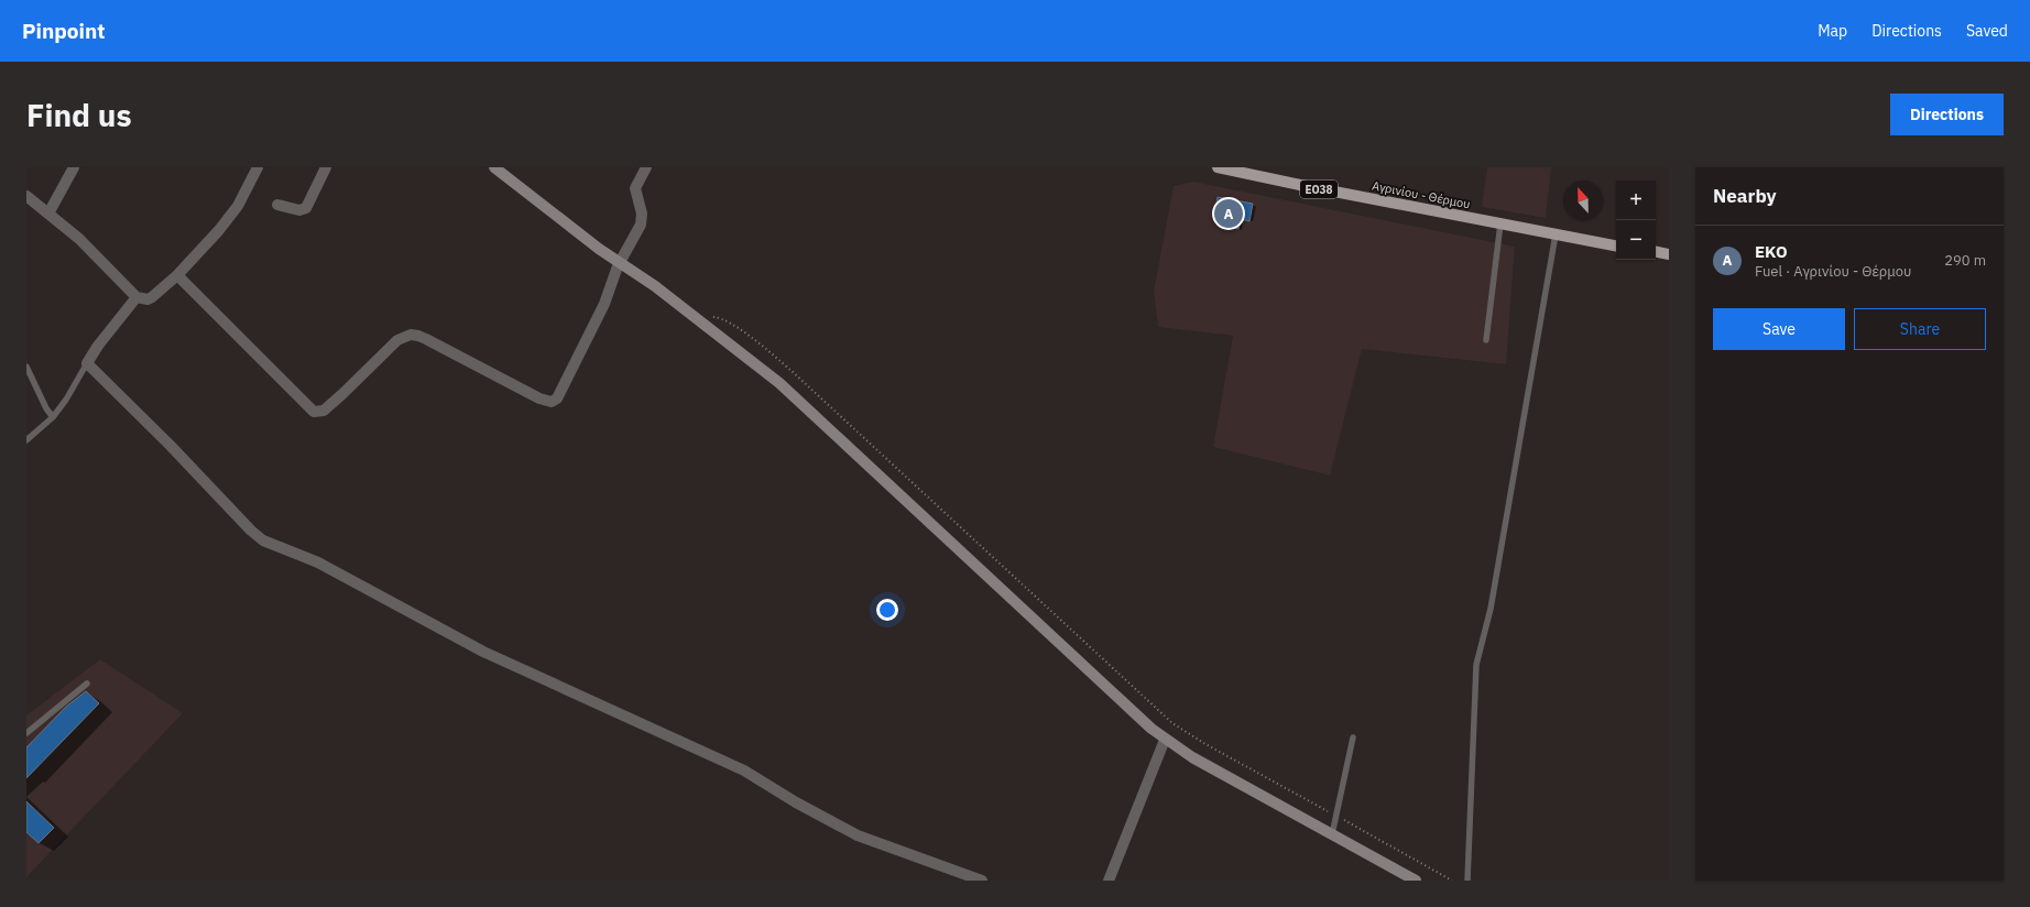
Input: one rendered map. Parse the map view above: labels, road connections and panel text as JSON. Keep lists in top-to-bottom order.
{
  "streets": {
    "main road": ["ΕΟ38", "Αγρινίου - Θέρμου"]
  },
  "north": "top",
  "page": {
    "header": "Pinpoint",
    "nav": ["Map", "Directions", "Saved"],
    "buttons": [
      "Directions",
      ["Save", "Share"]
    ],
    "title": "Find us",
    "heading": "Nearby",
    "map_buttons": ["+", "−"],
    "pins": "A",
    "list": [
      {
        "mark": "A",
        "name": "EKO",
        "note": "Fuel · Αγρινίου - Θέρμου",
        "value": "290 m"
      }
    ]
  }
}
